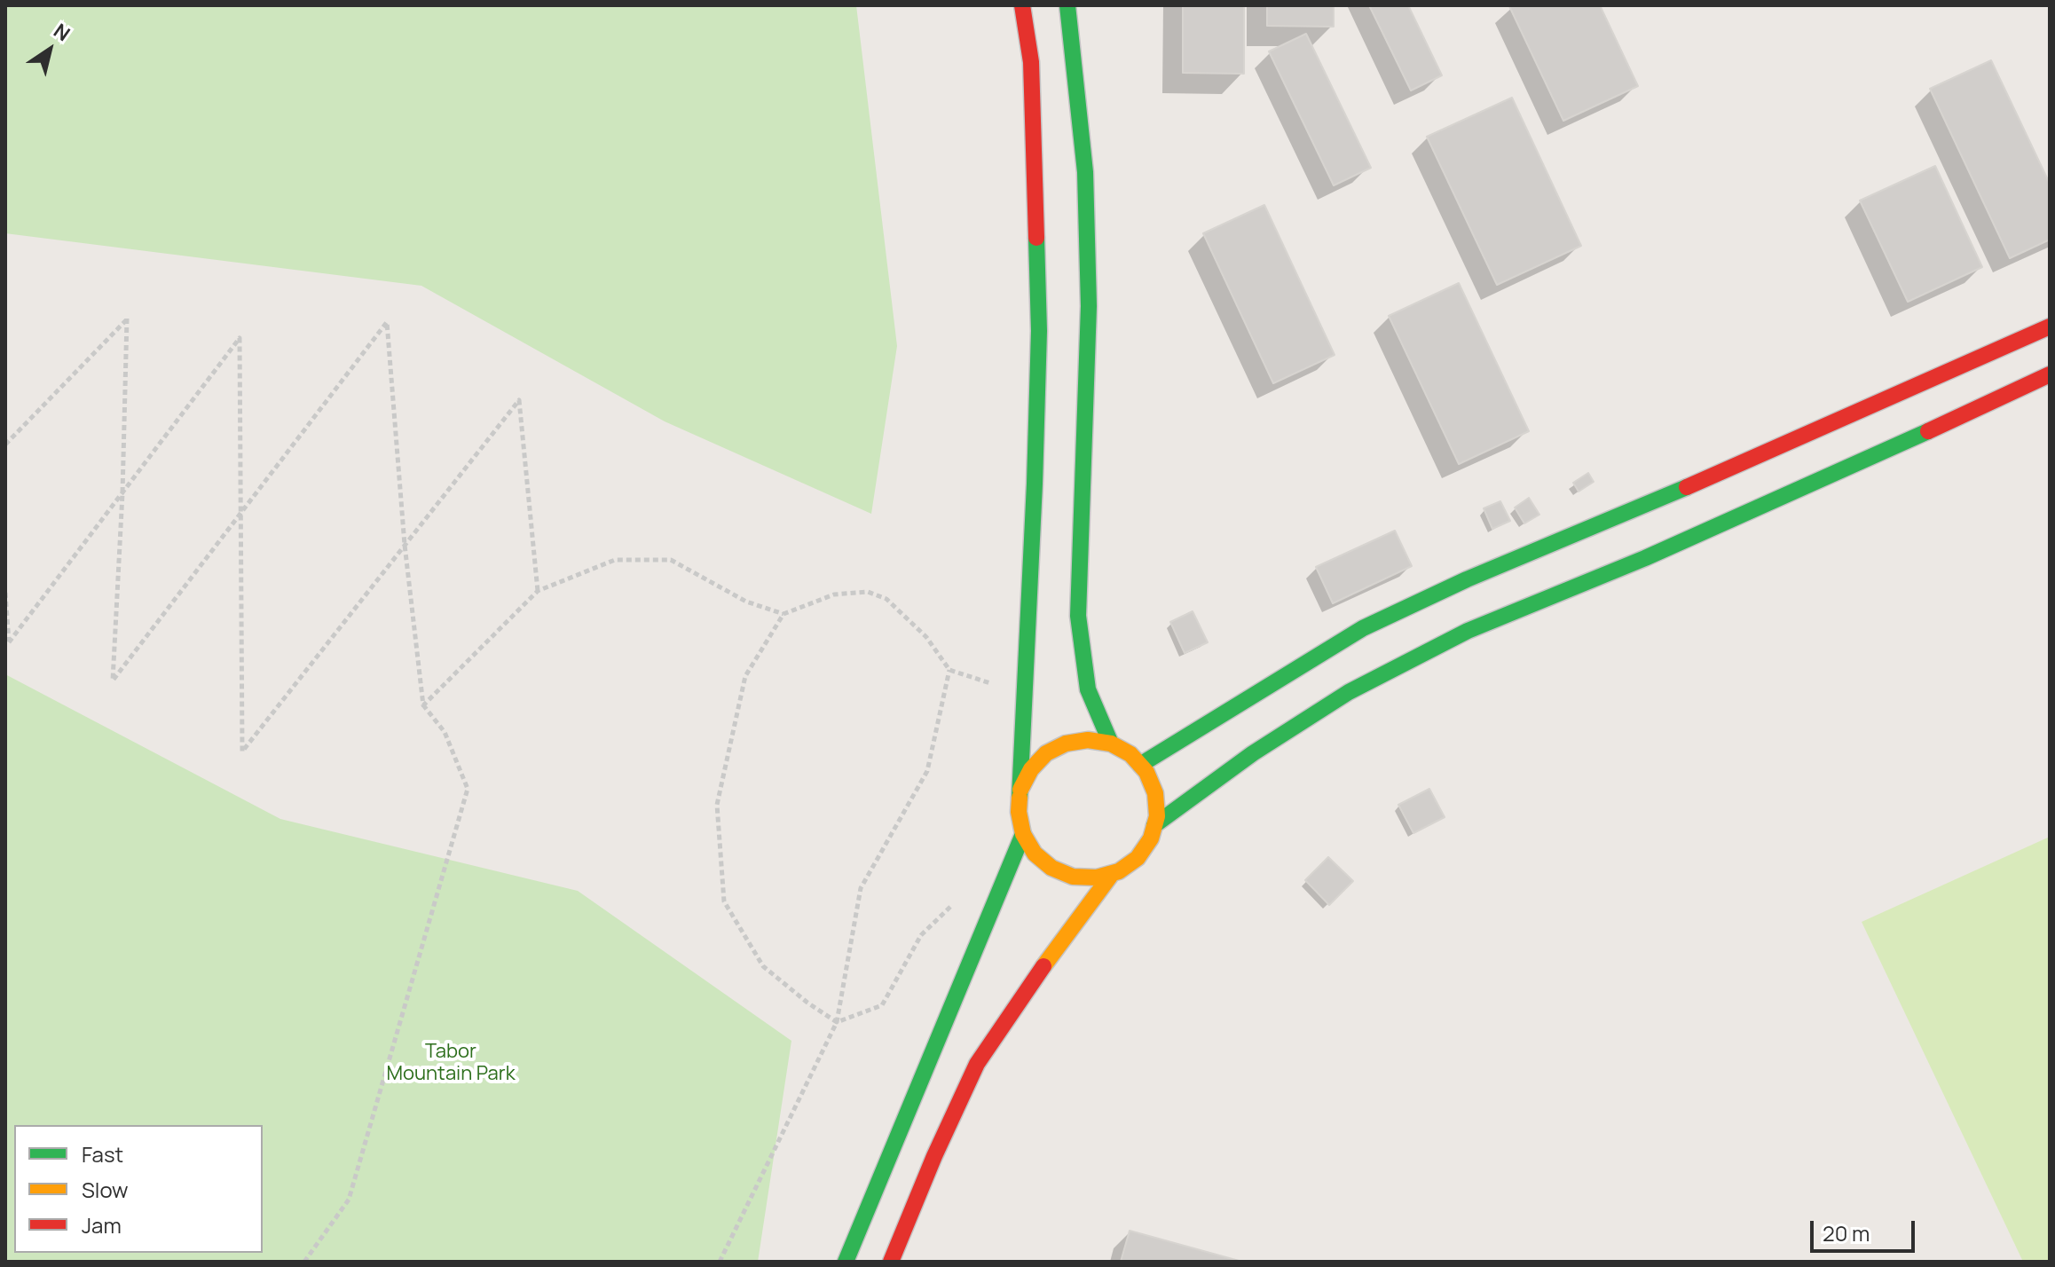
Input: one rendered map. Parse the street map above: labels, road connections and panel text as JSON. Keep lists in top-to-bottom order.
{
  "parks": ["Tabor Mountain Park"],
  "legend": ["Fast", "Slow", "Jam"],
  "scale_bar": "20 m",
  "north": "top right"
}
